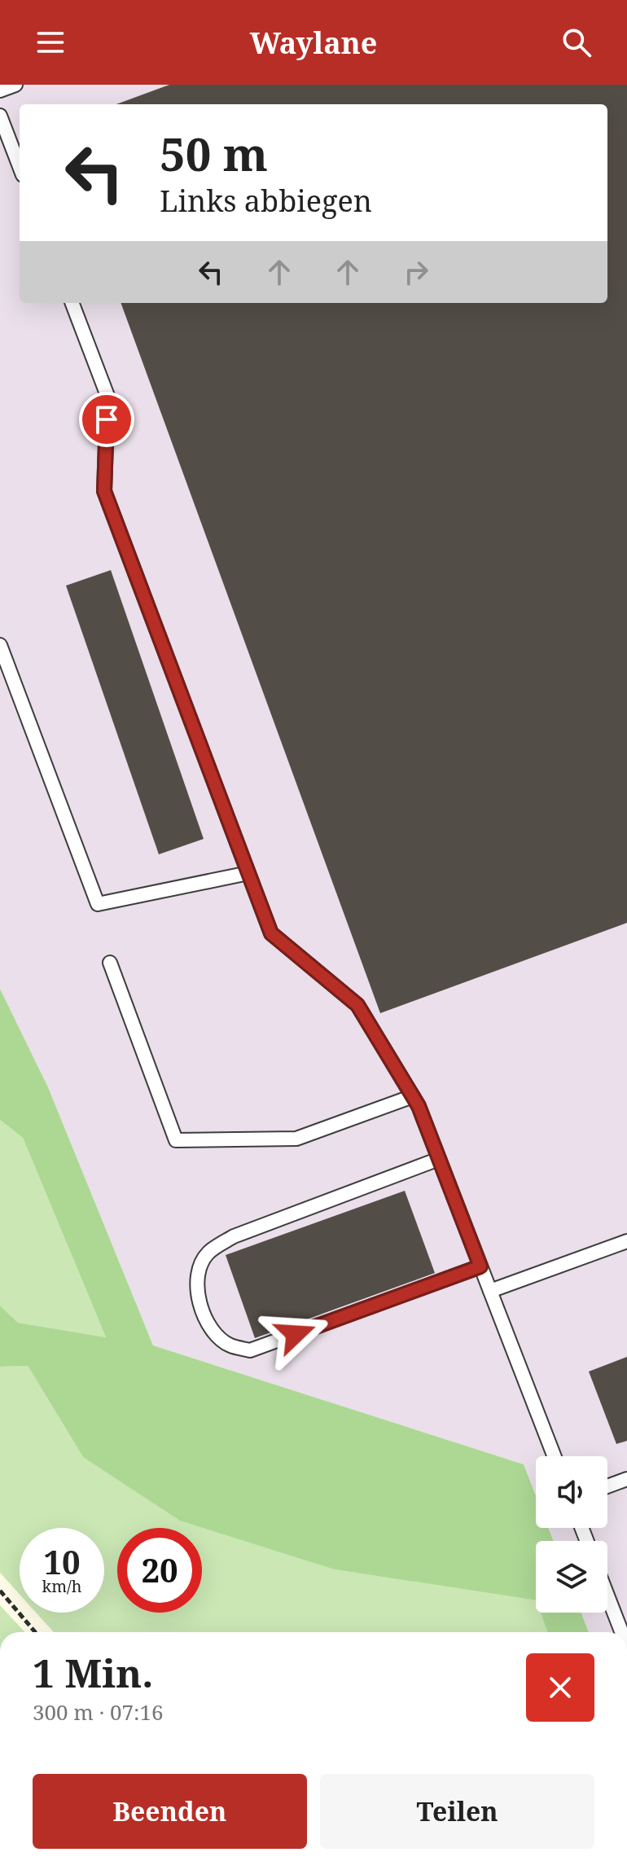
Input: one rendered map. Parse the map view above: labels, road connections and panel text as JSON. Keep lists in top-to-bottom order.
{
  "page": {
    "header": "Waylane",
    "turn": ["50 m", "Links abbiegen"],
    "speed": "10 km/h",
    "limit": "20",
    "heading": ["1 Min.", "300 m · 07:16"],
    "buttons": ["Beenden", "Teilen"]
  }
}
